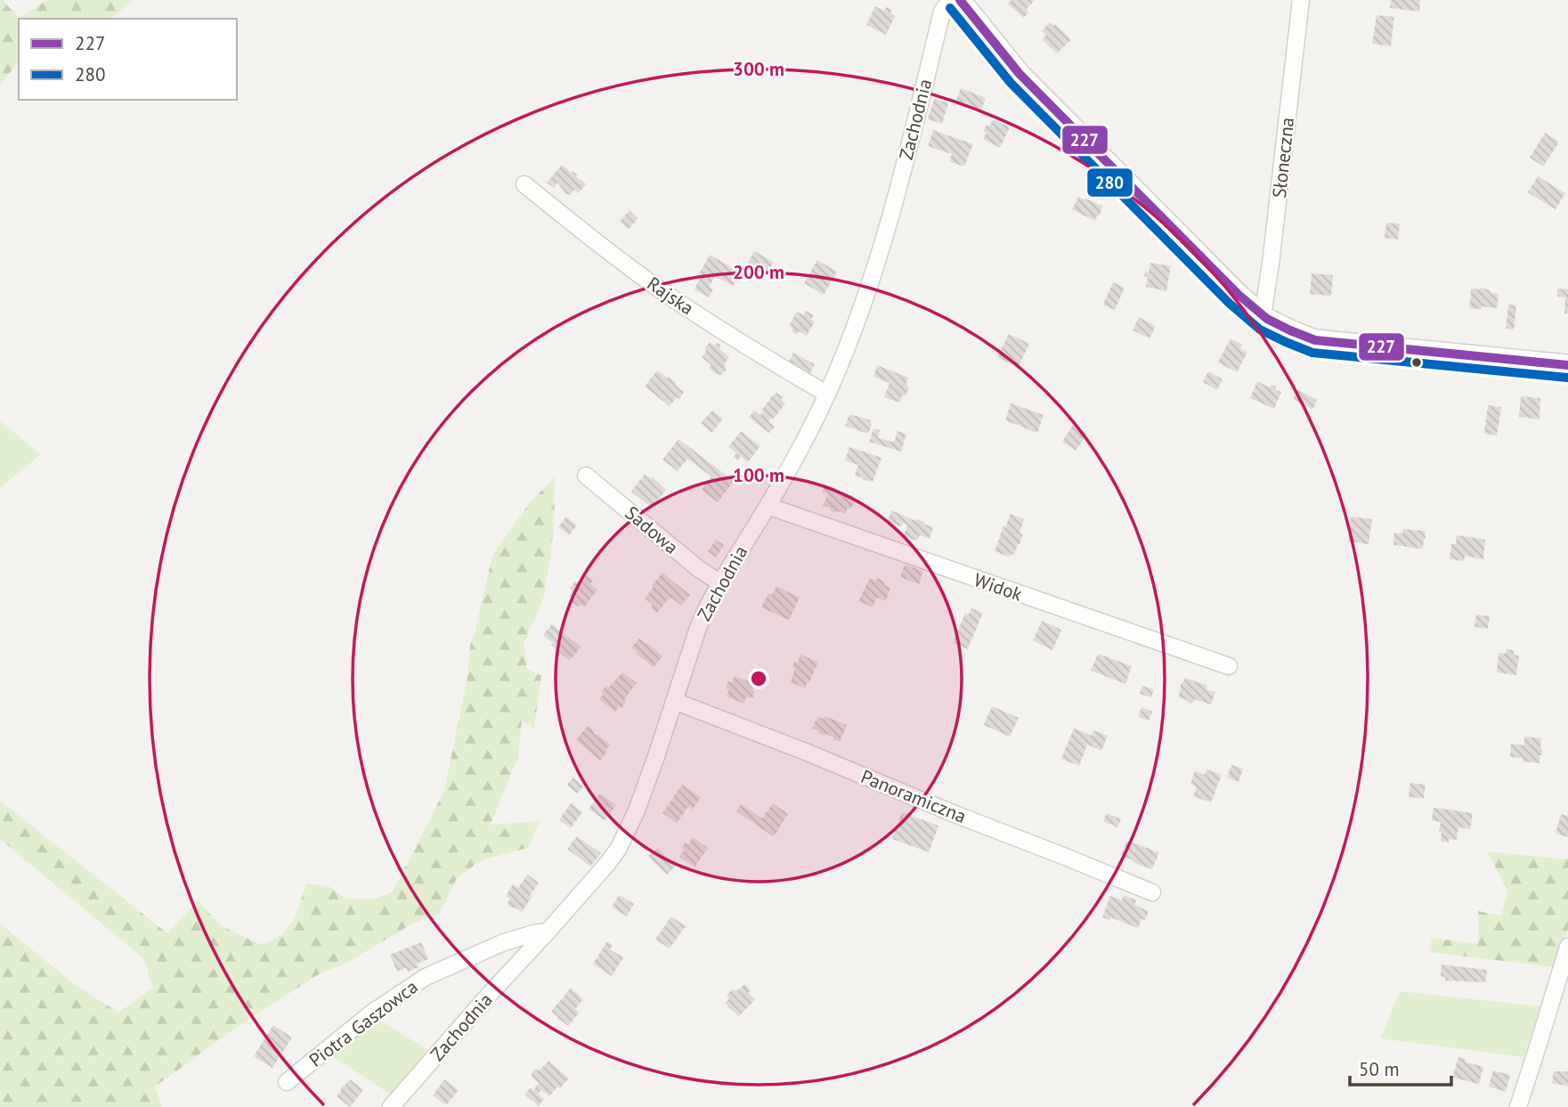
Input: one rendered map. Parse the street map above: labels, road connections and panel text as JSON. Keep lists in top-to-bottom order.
{
  "streets": {
    "street": [
      "Zachodnia",
      "Słoneczna",
      "Rajska",
      "Sadowa",
      "Widok",
      "Panoramiczna",
      "Piotra Gaszowca"
    ]
  },
  "crossings": [
    ["Zachodnia", "Rajska"],
    ["Zachodnia", "Sadowa"],
    ["Zachodnia", "Widok"],
    ["Zachodnia", "Panoramiczna"],
    ["Zachodnia", "Piotra Gaszowca"]
  ],
  "lines": ["transit line 227", "transit line 280"],
  "legend": ["227", "280"],
  "scale_bar": "50 m",
  "rings": ["300 m", "200 m", "100 m"]
}
